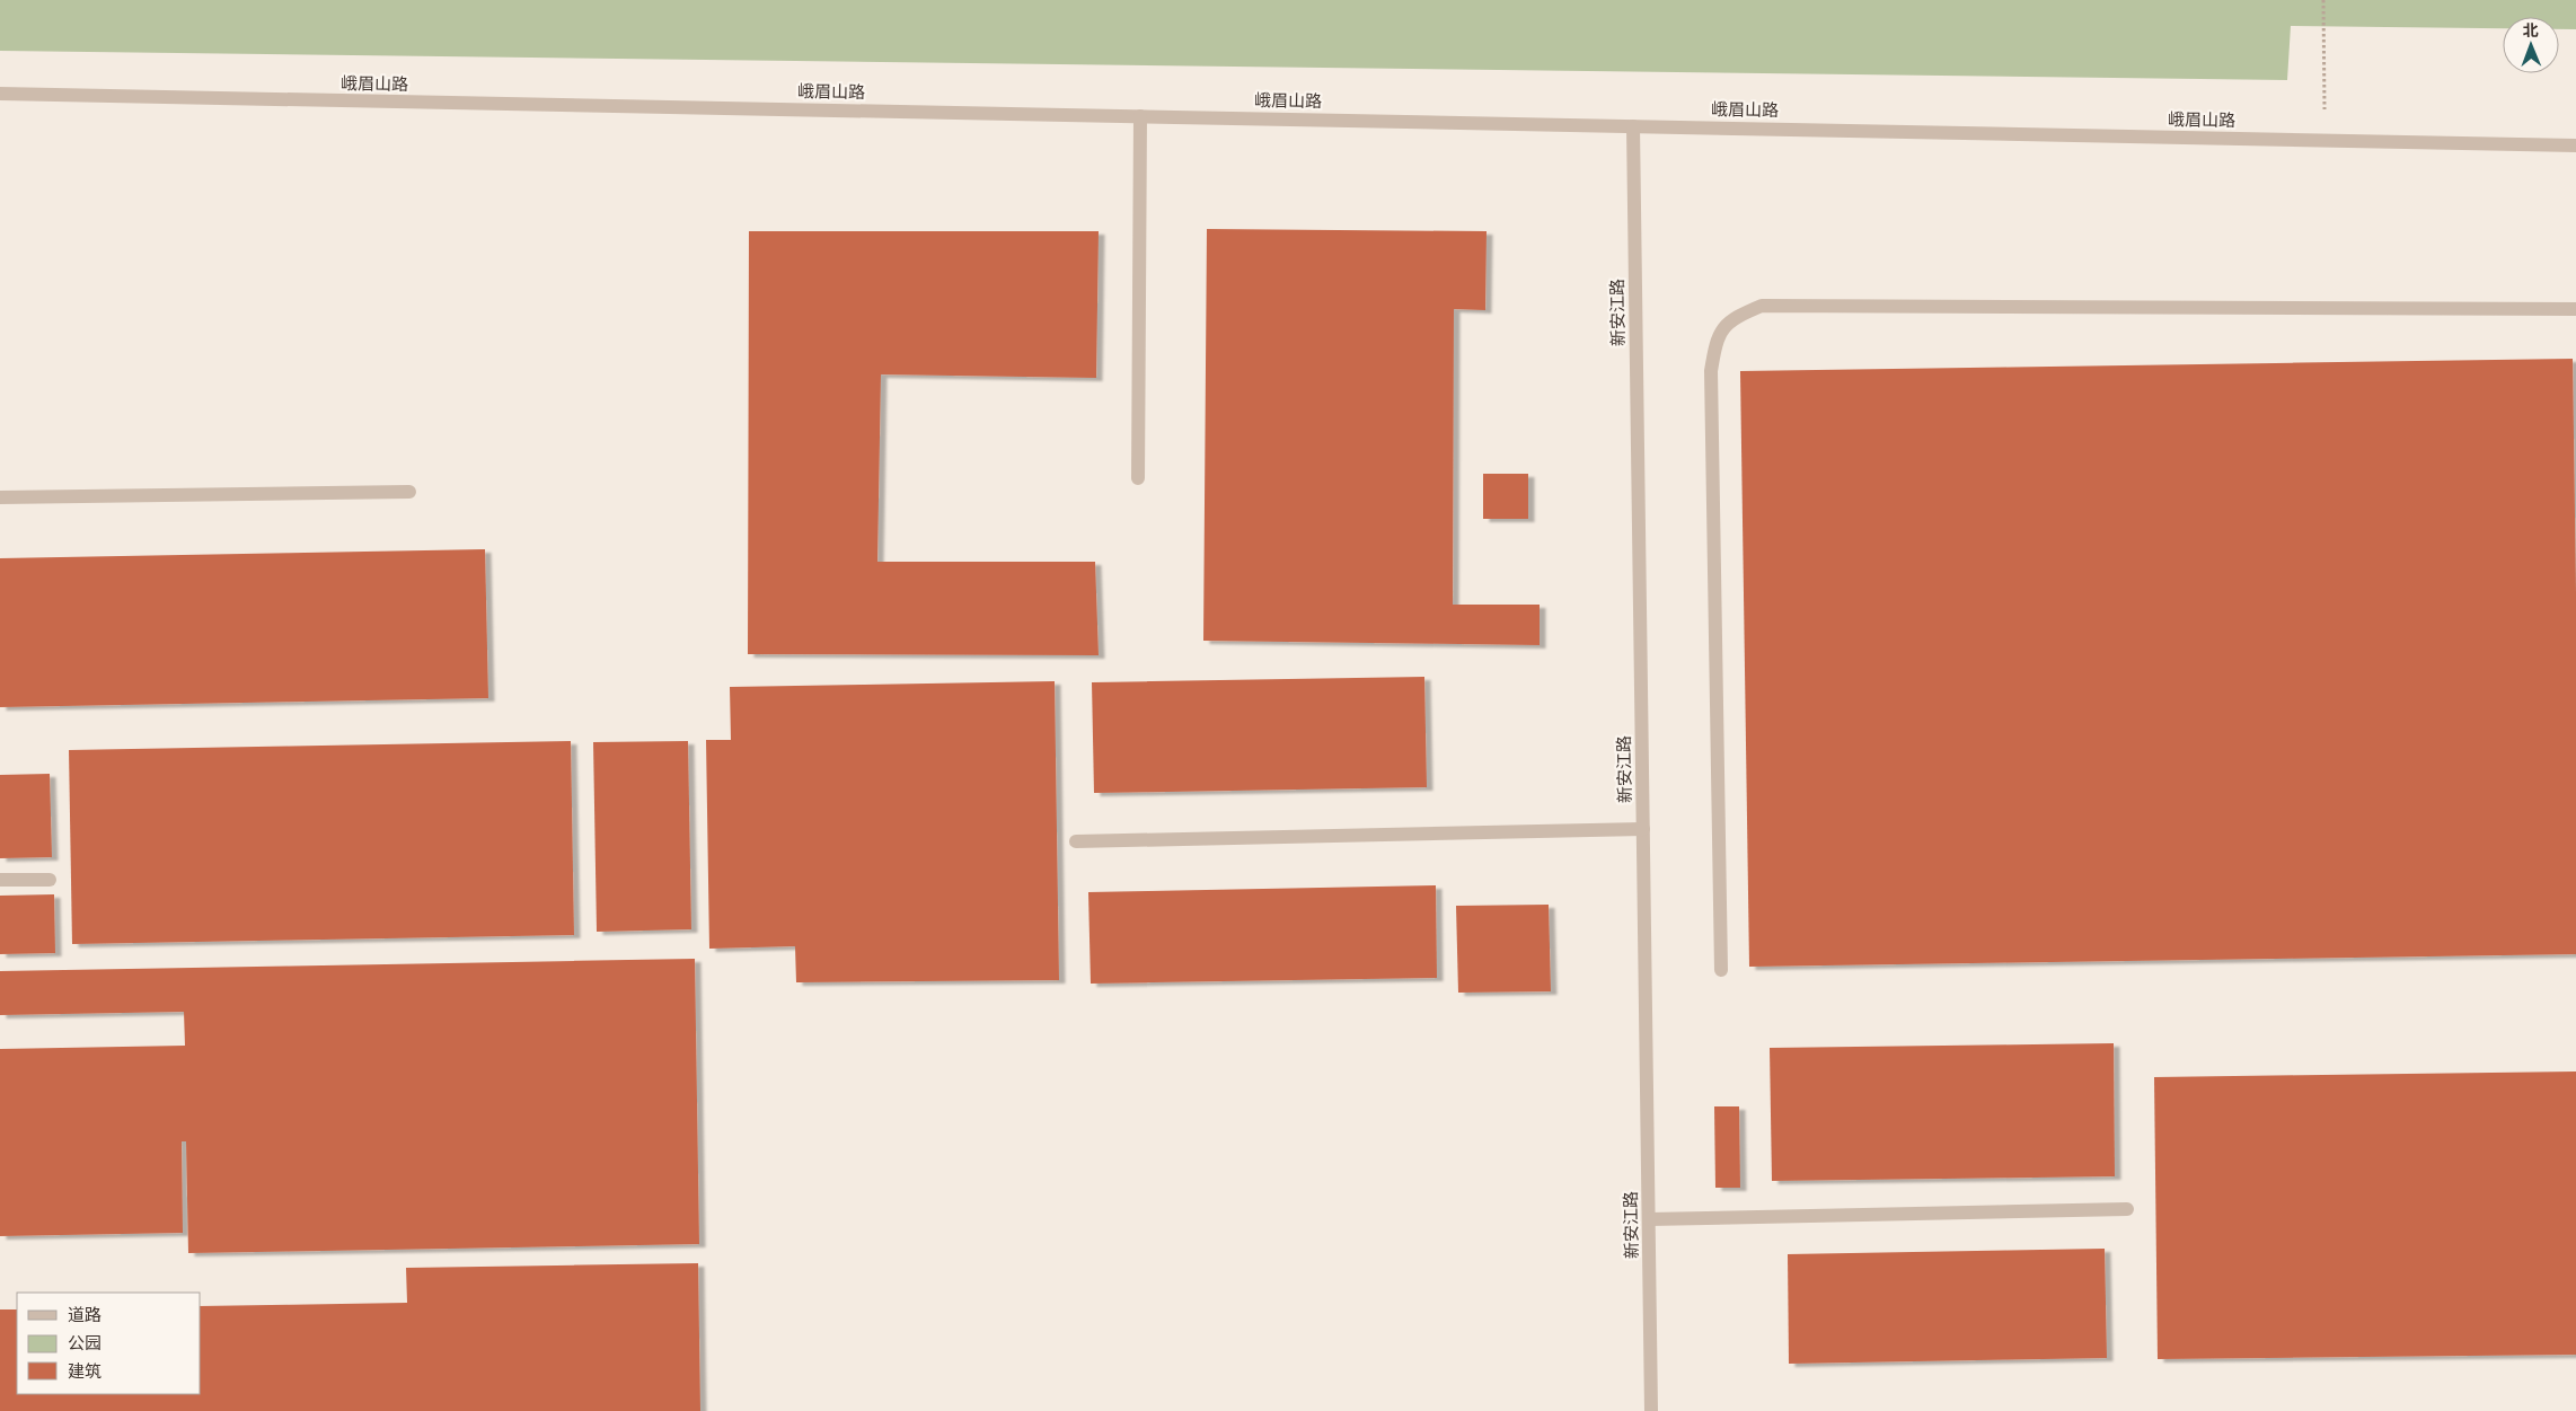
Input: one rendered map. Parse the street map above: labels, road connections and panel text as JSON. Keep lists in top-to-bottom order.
{
  "streets": {
    "street": ["峨眉山路", "新安江路"]
  },
  "crossings": [
    ["峨眉山路", "新安江路"]
  ],
  "legend": ["道路", "公园", "建筑"],
  "north": "top"
}
